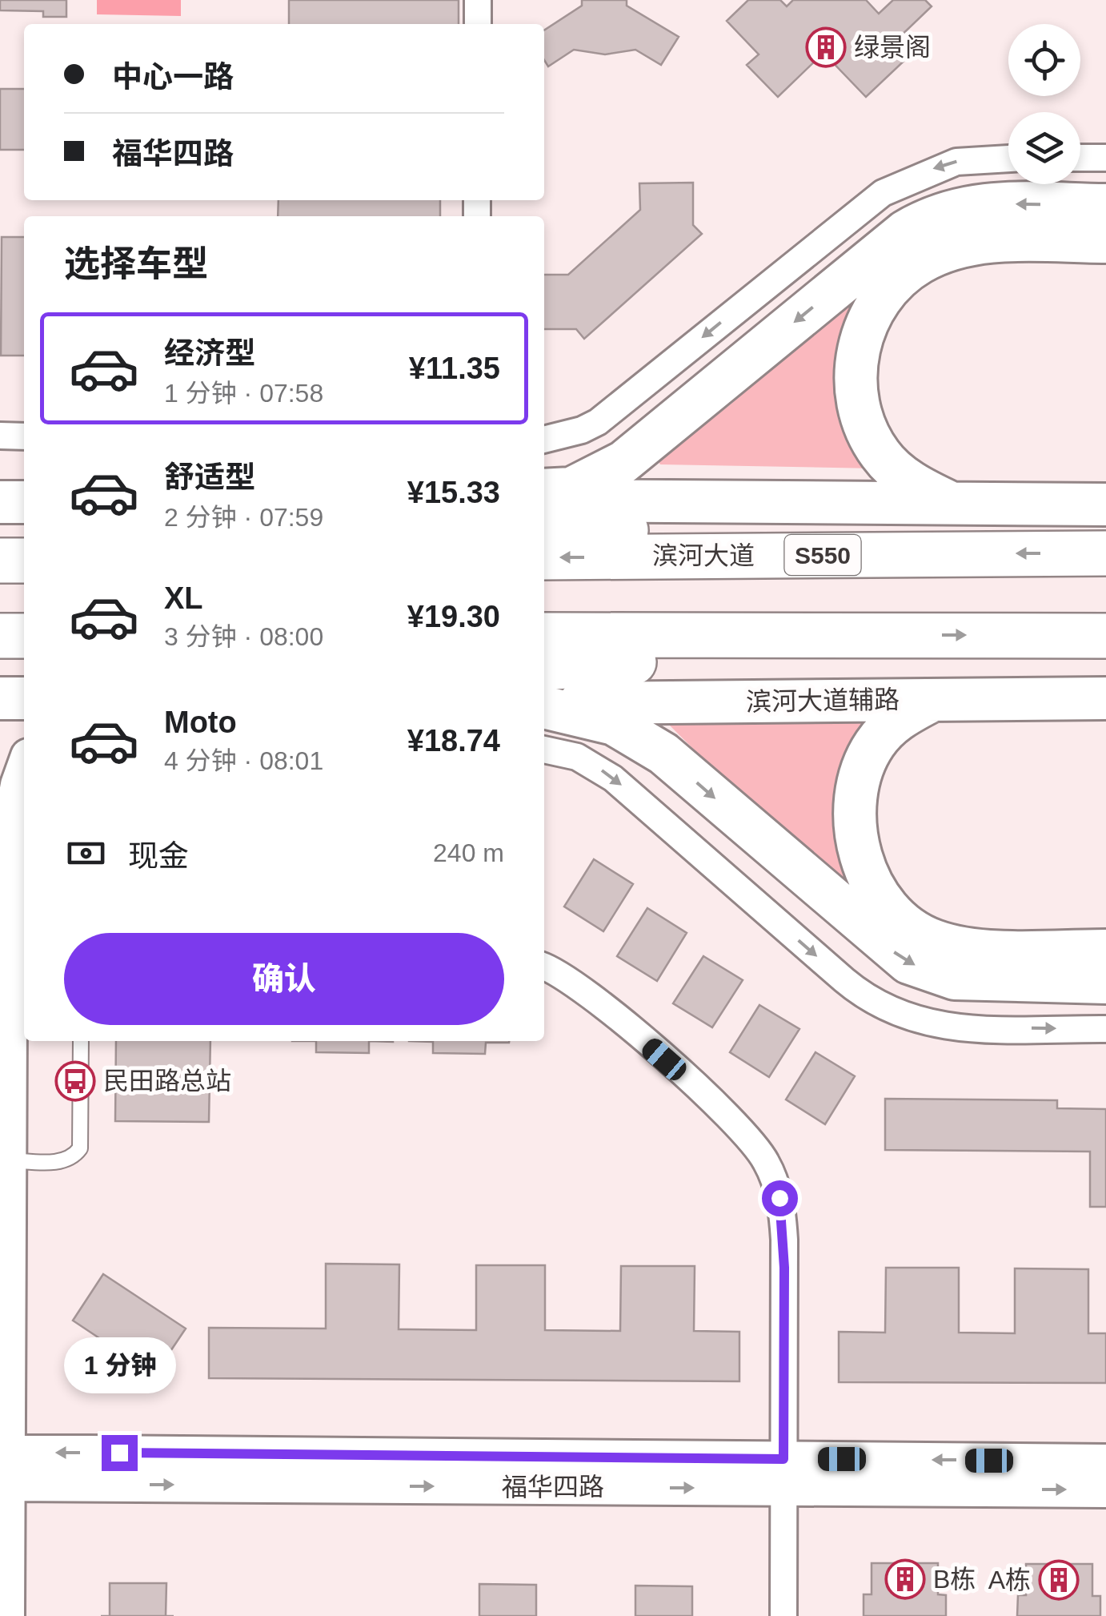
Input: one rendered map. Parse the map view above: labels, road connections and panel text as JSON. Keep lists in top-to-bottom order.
{
  "streets": {
    "highway": ["S550", "滨河大道"],
    "main road": ["滨河大道辅路"],
    "street": ["福华四路"]
  },
  "places": {
    "building": ["绿景阁", "B栋", "A栋"],
    "bus stop": ["民田路总站"]
  },
  "page": {
    "banner": ["中心一路", "福华四路"],
    "heading": "选择车型",
    "list": [
      {
        "name": "经济型",
        "note": "1 分钟 · 07:58",
        "value": "¥11.35"
      },
      {
        "name": "舒适型",
        "note": "2 分钟 · 07:59",
        "value": "¥15.33"
      },
      {
        "name": "XL",
        "note": "3 分钟 · 08:00",
        "value": "¥19.30"
      },
      {
        "name": "Moto",
        "note": "4 分钟 · 08:01",
        "value": "¥18.74"
      }
    ],
    "pay": ["现金", "240 m"],
    "buttons": "确认",
    "bubble": "1 分钟"
  }
}
